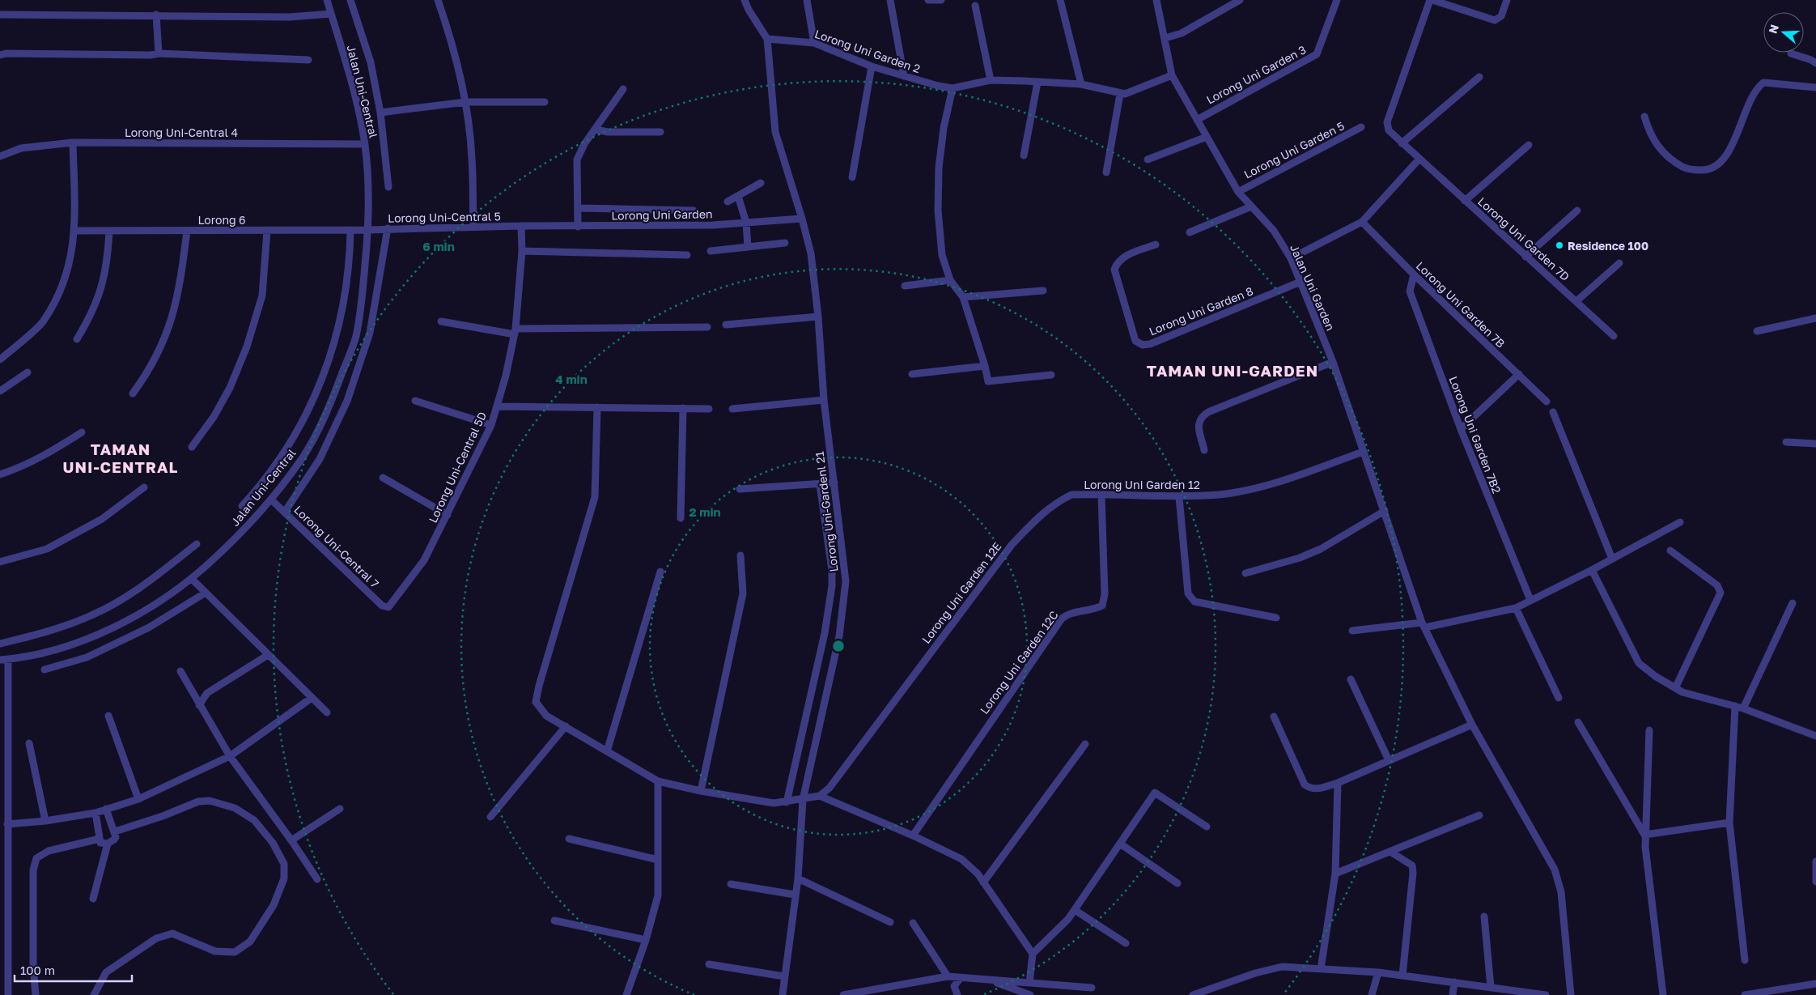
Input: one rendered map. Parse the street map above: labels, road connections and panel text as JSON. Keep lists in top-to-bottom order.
{
  "streets": {
    "street": [
      "Lorong Uni Garden 2",
      "Lorong Uni Garden 3",
      "Jalan Uni-Central",
      "Lorong Uni-Central 4",
      "Lorong Uni Garden 5",
      "Lorong Uni Garden",
      "Lorong Uni-Central 5",
      "Lorong 6",
      "Lorong Uni Garden 7D",
      "Jalan Uni Garden",
      "Lorong Uni Garden 7B",
      "Lorong Uni Garden 8",
      "Lorong Uni Garden 7B2",
      "Lorong Uni-Central 5D",
      "Lorong Uni Garden 12",
      "Lorong Uni-Gardenl 21",
      "Lorong Uni-Central 7",
      "Lorong Uni Garden 12E",
      "Lorong Uni Garden 12C"
    ]
  },
  "crossings": [
    ["Lorong Uni Garden 2", "Jalan Uni Garden"],
    ["Lorong Uni Garden 2", "Lorong Uni-Gardenl 21"],
    ["Lorong Uni Garden 3", "Jalan Uni Garden"],
    ["Jalan Uni-Central", "Lorong Uni-Central 4"],
    ["Jalan Uni-Central", "Lorong Uni-Central 5"],
    ["Jalan Uni-Central", "Lorong 6"],
    ["Jalan Uni-Central", "Lorong Uni-Central 7"],
    ["Lorong Uni Garden 5", "Jalan Uni Garden"],
    ["Lorong Uni Garden", "Lorong Uni-Central 5"],
    ["Lorong Uni Garden", "Lorong Uni-Central 5D"],
    ["Lorong Uni Garden", "Lorong Uni-Gardenl 21"],
    ["Lorong Uni-Central 5", "Lorong 6"],
    ["Lorong Uni-Central 5", "Lorong Uni-Central 5D"],
    ["Jalan Uni Garden", "Lorong Uni Garden 8"],
    ["Jalan Uni Garden", "Lorong Uni Garden 12"],
    ["Lorong Uni Garden 7B", "Lorong Uni Garden 7B2"],
    ["Lorong Uni-Central 5D", "Lorong Uni-Central 7"],
    ["Lorong Uni Garden 12", "Lorong Uni Garden 12E"],
    ["Lorong Uni Garden 12", "Lorong Uni Garden 12C"]
  ],
  "districts": ["TAMAN UNI-GARDEN", "TAMAN UNI-CENTRAL"],
  "places": ["Residence 100"],
  "scale_bar": "100 m",
  "north": "left",
  "rings": ["6 min", "4 min", "2 min"]
}
